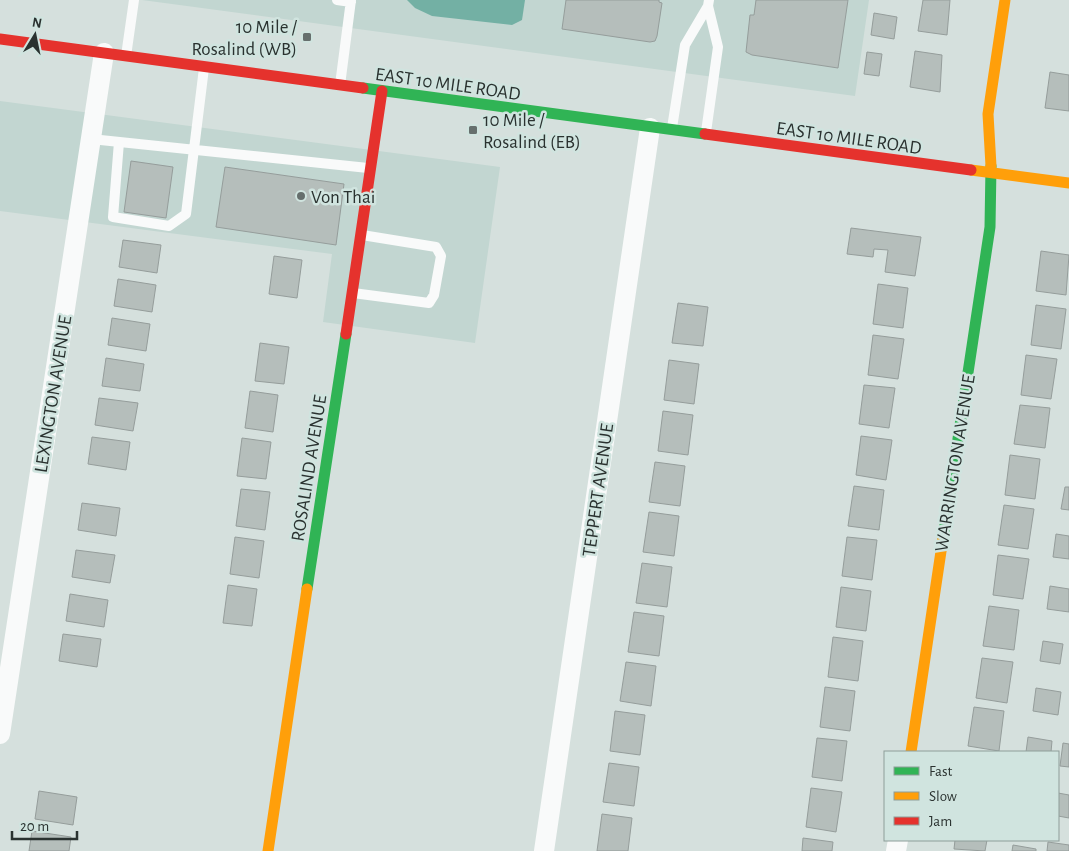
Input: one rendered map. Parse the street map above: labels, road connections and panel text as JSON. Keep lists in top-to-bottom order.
{
  "streets": {
    "street": [
      "EAST 10 MILE ROAD",
      "LEXINGTON AVENUE",
      "WARRINGTON AVENUE",
      "ROSALIND AVENUE",
      "TEPPERT AVENUE"
    ]
  },
  "crossings": [
    ["EAST 10 MILE ROAD", "LEXINGTON AVENUE"],
    ["EAST 10 MILE ROAD", "WARRINGTON AVENUE"],
    ["EAST 10 MILE ROAD", "ROSALIND AVENUE"],
    ["EAST 10 MILE ROAD", "TEPPERT AVENUE"]
  ],
  "places": {
    "transit": ["10 Mile / Rosalind (WB)", "10 Mile / Rosalind (EB)"],
    "other": ["Von Thai"]
  },
  "legend": ["Fast", "Slow", "Jam"],
  "scale_bar": "20 m",
  "north": "top"
}
